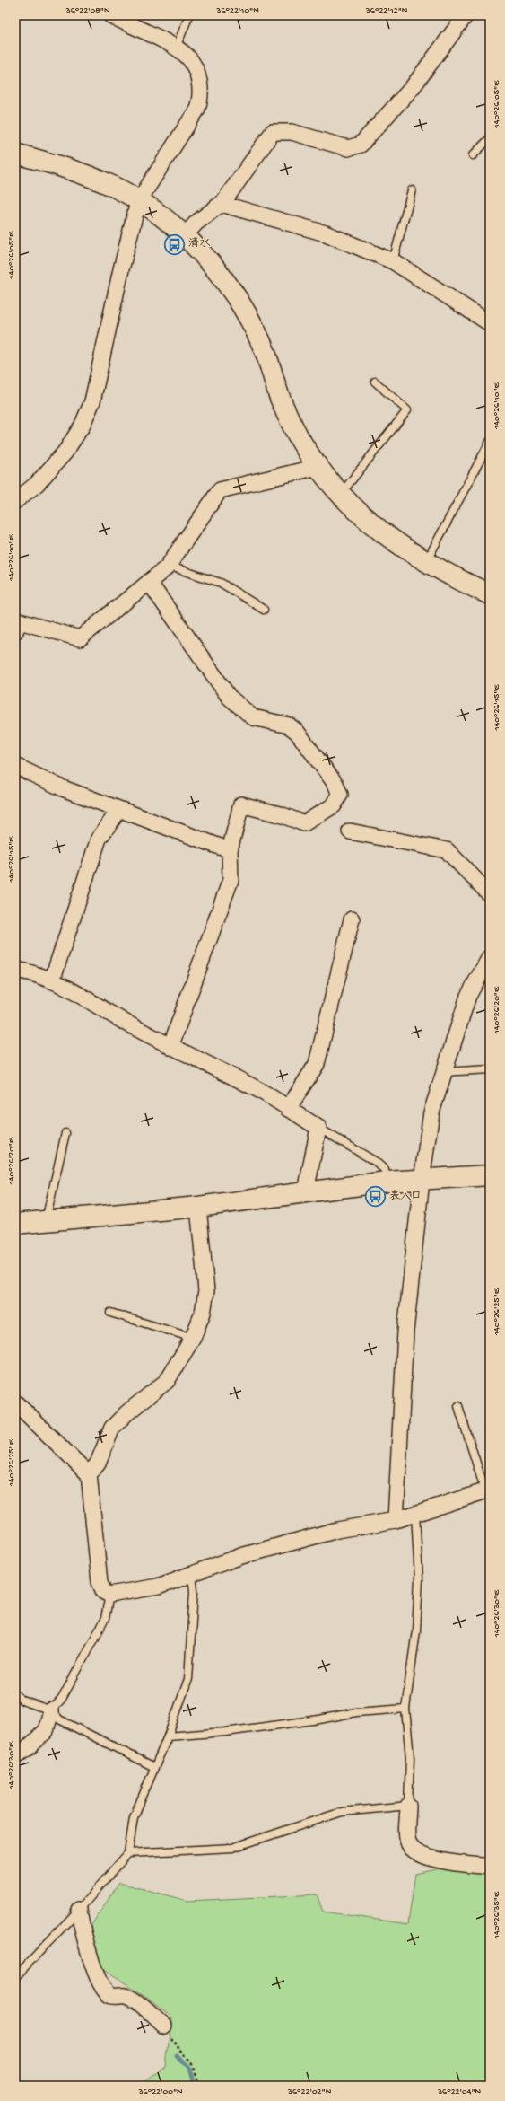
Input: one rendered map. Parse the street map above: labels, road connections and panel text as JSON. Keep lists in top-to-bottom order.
{
  "places": {
    "bus stop": ["清水", "表入口"]
  },
  "coordinates": [
    "36°22'08\"N",
    "36°22'10\"N",
    "36°22'12\"N",
    "140°26'05\"E",
    "140°26'10\"E",
    "140°26'15\"E",
    "140°26'20\"E",
    "140°26'25\"E",
    "140°26'30\"E",
    "140°26'35\"E",
    "36°22'00\"N",
    "36°22'02\"N",
    "36°22'04\"N"
  ]
}
